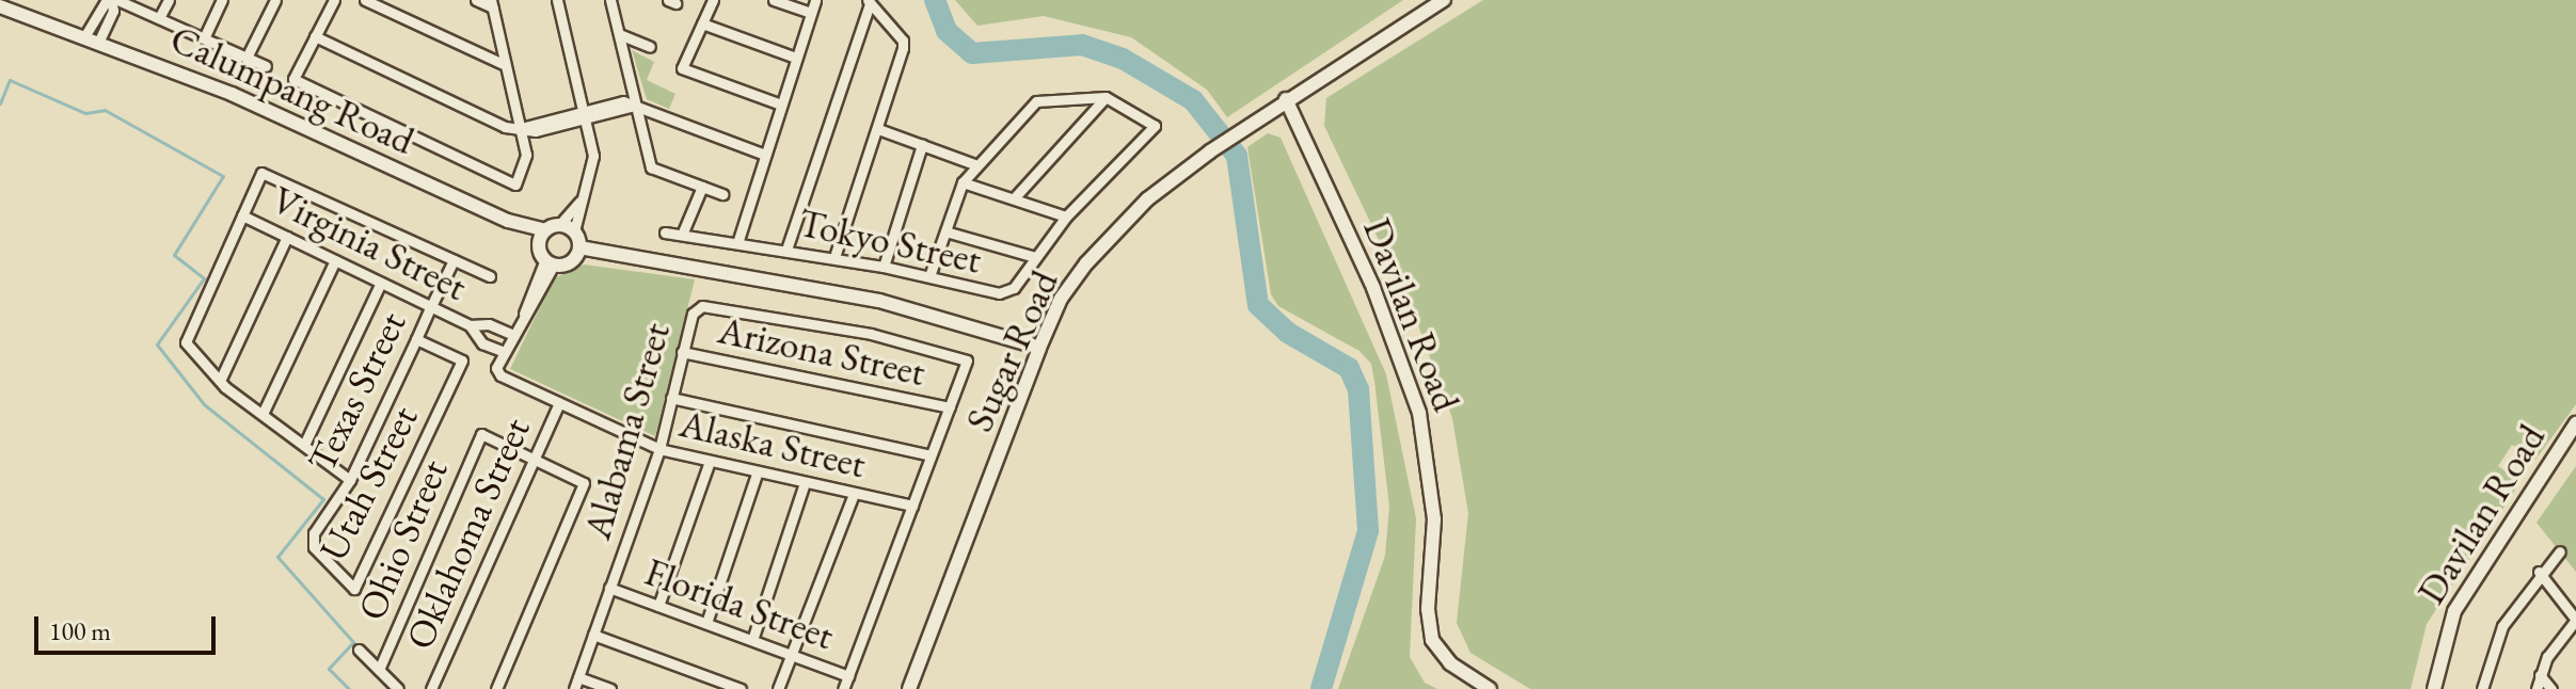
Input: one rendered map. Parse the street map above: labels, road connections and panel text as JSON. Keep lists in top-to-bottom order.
{
  "streets": {
    "main road": ["Calumpang Road", "Davilan Road", "Sugar Road"],
    "street": [
      "Tokyo Street",
      "Virginia Street",
      "Arizona Street",
      "Texas Street",
      "Alabama Street",
      "Alaska Street",
      "Utah Street",
      "Oklahoma Street",
      "Ohio Street",
      "Florida Street"
    ]
  },
  "crossings": [
    ["Virginia Street", "Texas Street"],
    ["Virginia Street", "Alaska Street"],
    ["Davilan Road", "Sugar Road"],
    ["Arizona Street", "Alabama Street"],
    ["Texas Street", "Utah Street"],
    ["Alabama Street", "Alaska Street"],
    ["Alabama Street", "Florida Street"],
    ["Alaska Street", "Oklahoma Street"],
    ["Oklahoma Street", "Ohio Street"]
  ],
  "scale_bar": "100 m"
}
